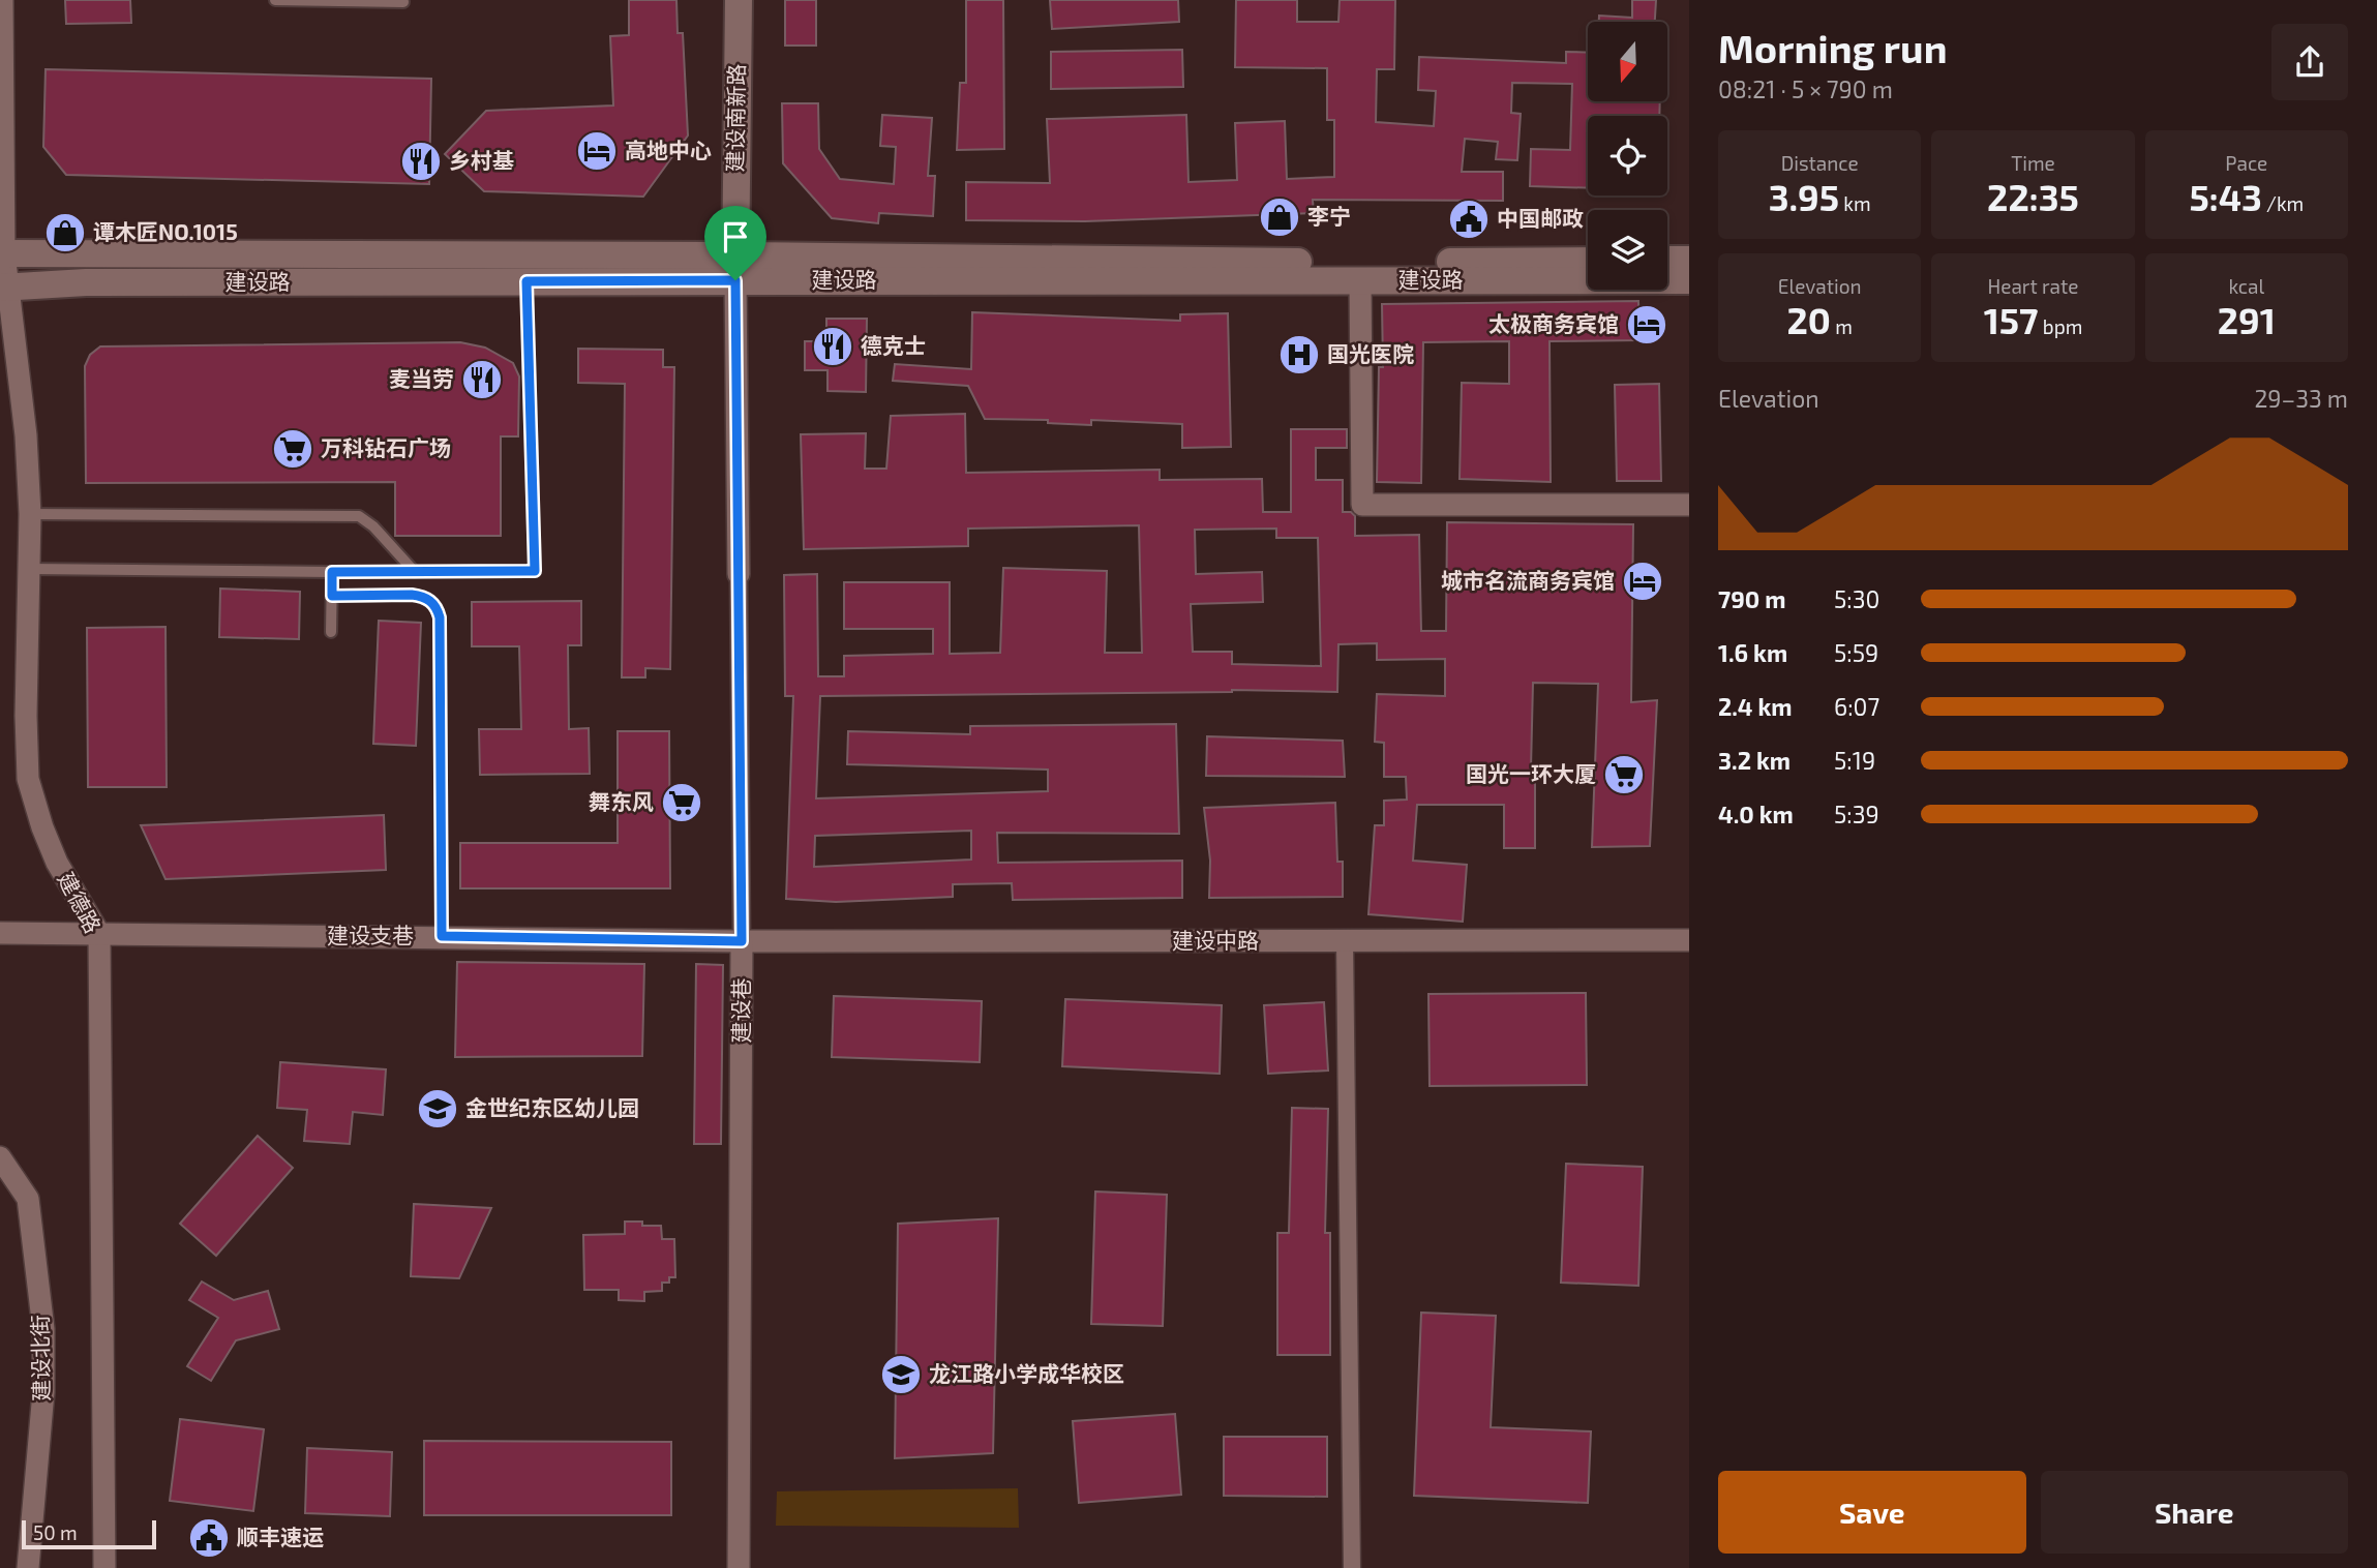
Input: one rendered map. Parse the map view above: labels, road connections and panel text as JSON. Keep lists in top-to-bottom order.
{
  "streets": {
    "street": [
      "建设南新路",
      "建设路",
      "建德路",
      "建设支巷",
      "建设中路",
      "建设巷",
      "建设北街"
    ]
  },
  "crossings": [
    ["建设南新路", "建设路"],
    ["建设南新路", "建设巷"],
    ["建设路", "建德路"],
    ["建设路", "建设巷"],
    ["建德路", "建设支巷"],
    ["建设支巷", "建设中路"],
    ["建设支巷", "建设巷"],
    ["建设中路", "建设巷"]
  ],
  "places": {
    "hotel": ["高地中心", "太极商务宾馆", "城市名流商务宾馆"],
    "restaurant": ["乡村基", "德克士", "麦当劳"],
    "shop": ["李宁", "谭木匠NO.1015"],
    "public building": ["中国邮政", "顺丰速运"],
    "hospital": ["国光医院"],
    "supermarket": ["万科钻石广场", "国光一环大厦", "舞东风"],
    "school or university": ["金世纪东区幼儿园", "龙江路小学成华校区"]
  },
  "scale_bar": "50 m",
  "north": "bottom",
  "page": {
    "heading": ["Morning run", "08:21 · 5 × 790 m"],
    "stats": [
      ["Distance", "3.95 km"],
      ["Time", "22:35"],
      ["Pace", "5:43 /km"],
      ["Elevation", "20 m"],
      ["Heart rate", "157 bpm"],
      ["kcal", "291"]
    ],
    "chart": ["Elevation", "29–33 m"],
    "list": [
      {
        "name": "790 m",
        "note": "5:30"
      },
      {
        "name": "1.6 km",
        "note": "5:59"
      },
      {
        "name": "2.4 km",
        "note": "6:07"
      },
      {
        "name": "3.2 km",
        "note": "5:19"
      },
      {
        "name": "4.0 km",
        "note": "5:39"
      }
    ],
    "buttons": ["Save", "Share"],
    "scale": "50 m"
  }
}
